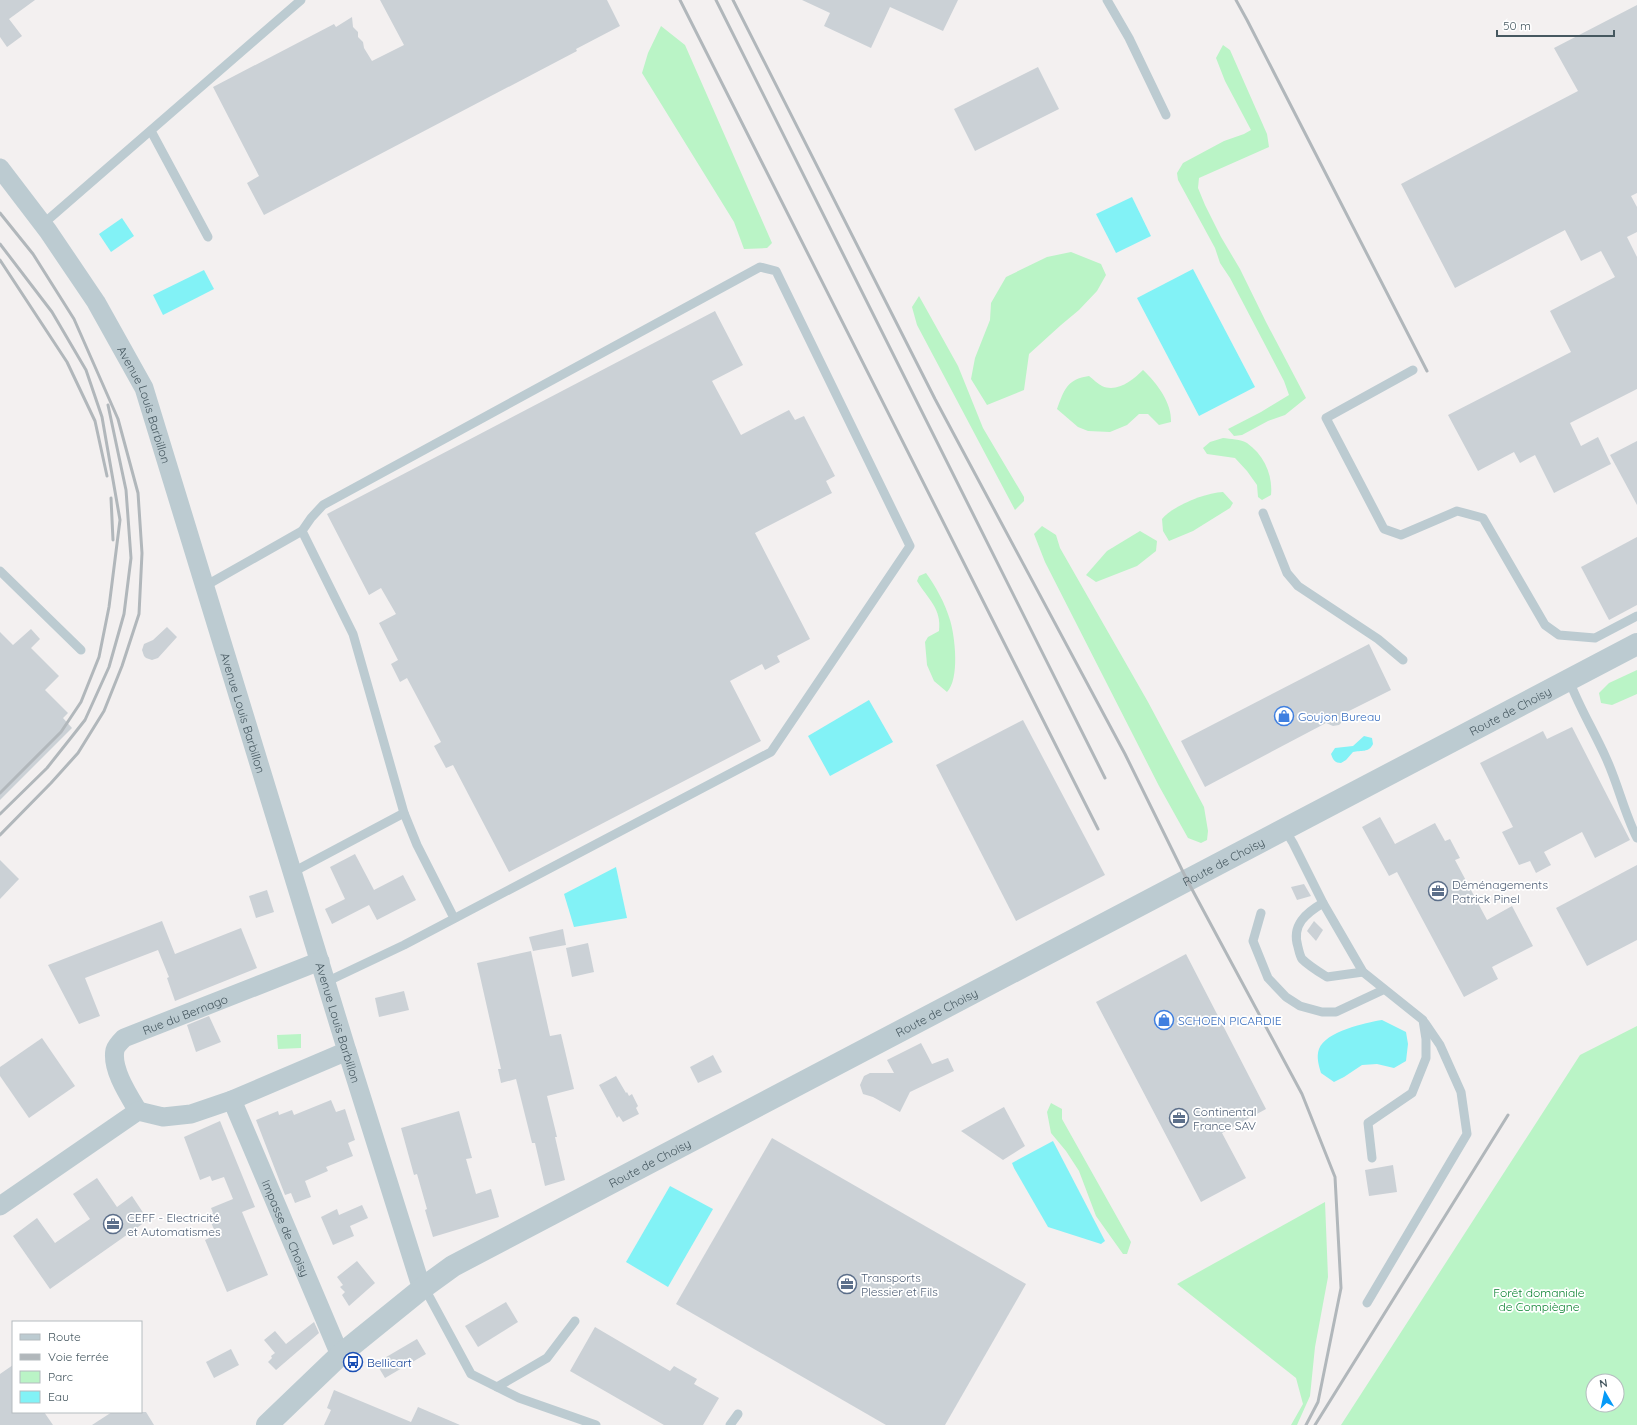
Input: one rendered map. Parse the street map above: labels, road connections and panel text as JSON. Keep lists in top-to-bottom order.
{
  "streets": {
    "street": [
      "Avenue Louis Barbillon",
      "Route de Choisy",
      "Rue du Bernago",
      "Impasse de Choisy"
    ]
  },
  "crossings": [
    ["Avenue Louis Barbillon", "Route de Choisy"],
    ["Avenue Louis Barbillon", "Rue du Bernago"],
    ["Route de Choisy", "Impasse de Choisy"]
  ],
  "parks": ["Forêt domaniale de Compiègne"],
  "places": {
    "shop": ["Goujon Bureau", "SCHOEN PICARDIE"],
    "office": [
      "Déménagements Patrick Pinel",
      "Continental France SAV",
      "CEFF - Electricité et Automatismes",
      "Transports Plessier et Fils"
    ],
    "bus stop": ["Bellicart"]
  },
  "legend": [
    "Route",
    "Voie ferrée",
    "Parc",
    "Eau"
  ],
  "scale_bar": "50 m",
  "north": "top"
}
